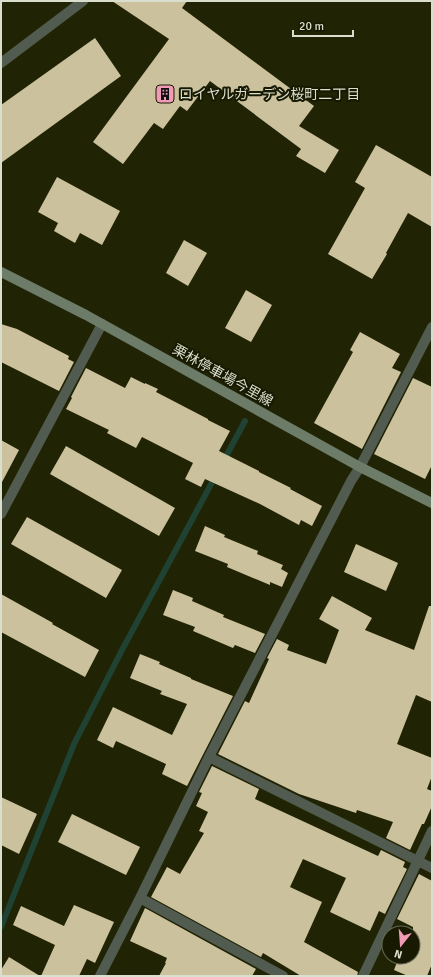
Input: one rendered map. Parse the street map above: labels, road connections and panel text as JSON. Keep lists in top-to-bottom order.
{
  "streets": {
    "main road": ["栗林停車場今里線"]
  },
  "places": {
    "building": ["ロイヤルガーデン桜町二丁目"]
  },
  "scale_bar": "20 m",
  "north": "bottom"
}
